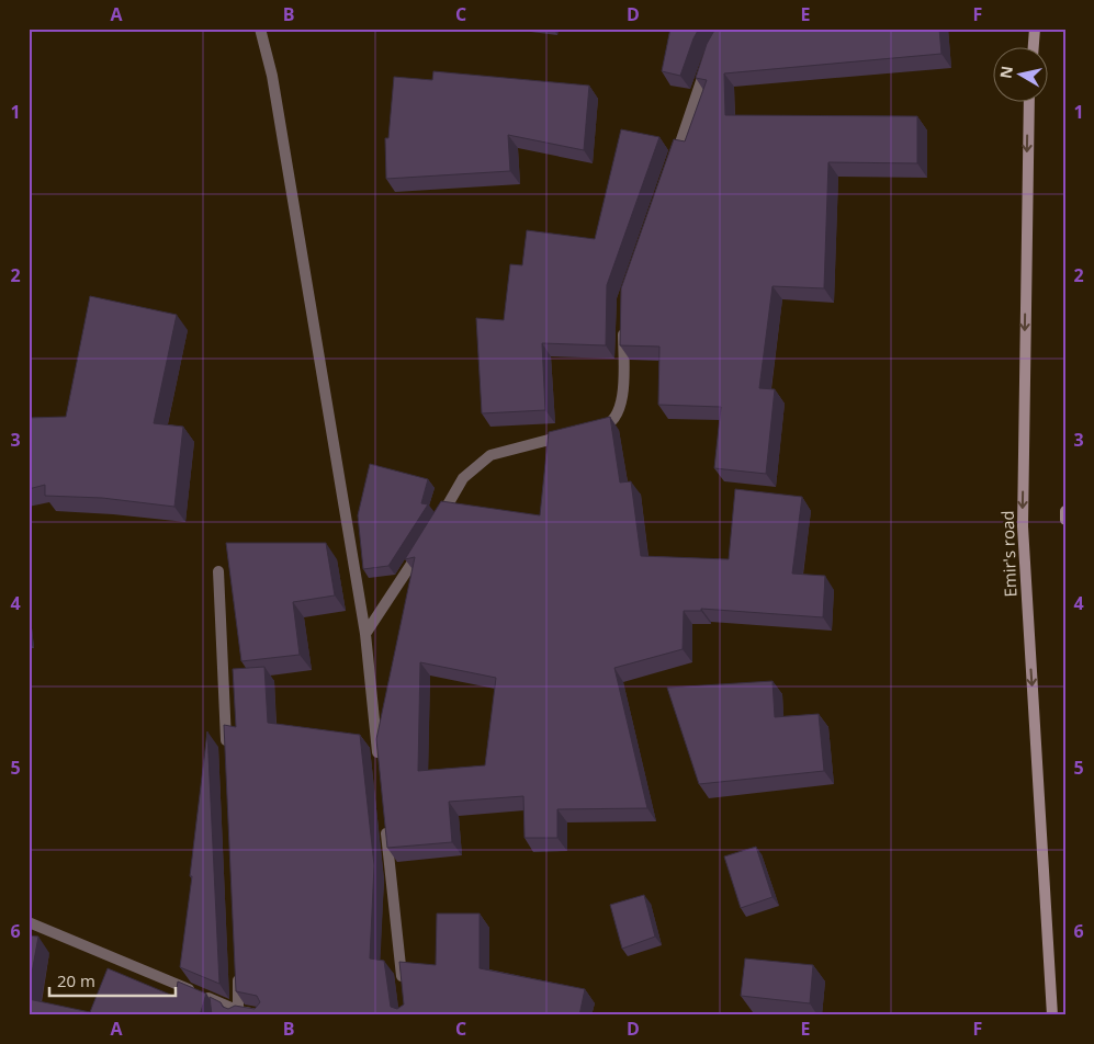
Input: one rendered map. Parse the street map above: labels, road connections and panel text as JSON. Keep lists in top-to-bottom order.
{
  "streets": {
    "main road": ["Emir's road"]
  },
  "one_way": ["Emir's road"],
  "scale_bar": "20 m",
  "north": "left",
  "grid": {
    "columns": [
      "A",
      "B",
      "C",
      "D",
      "E",
      "F"
    ],
    "rows": [
      "1",
      "2",
      "3",
      "4",
      "5",
      "6"
    ]
  }
}
